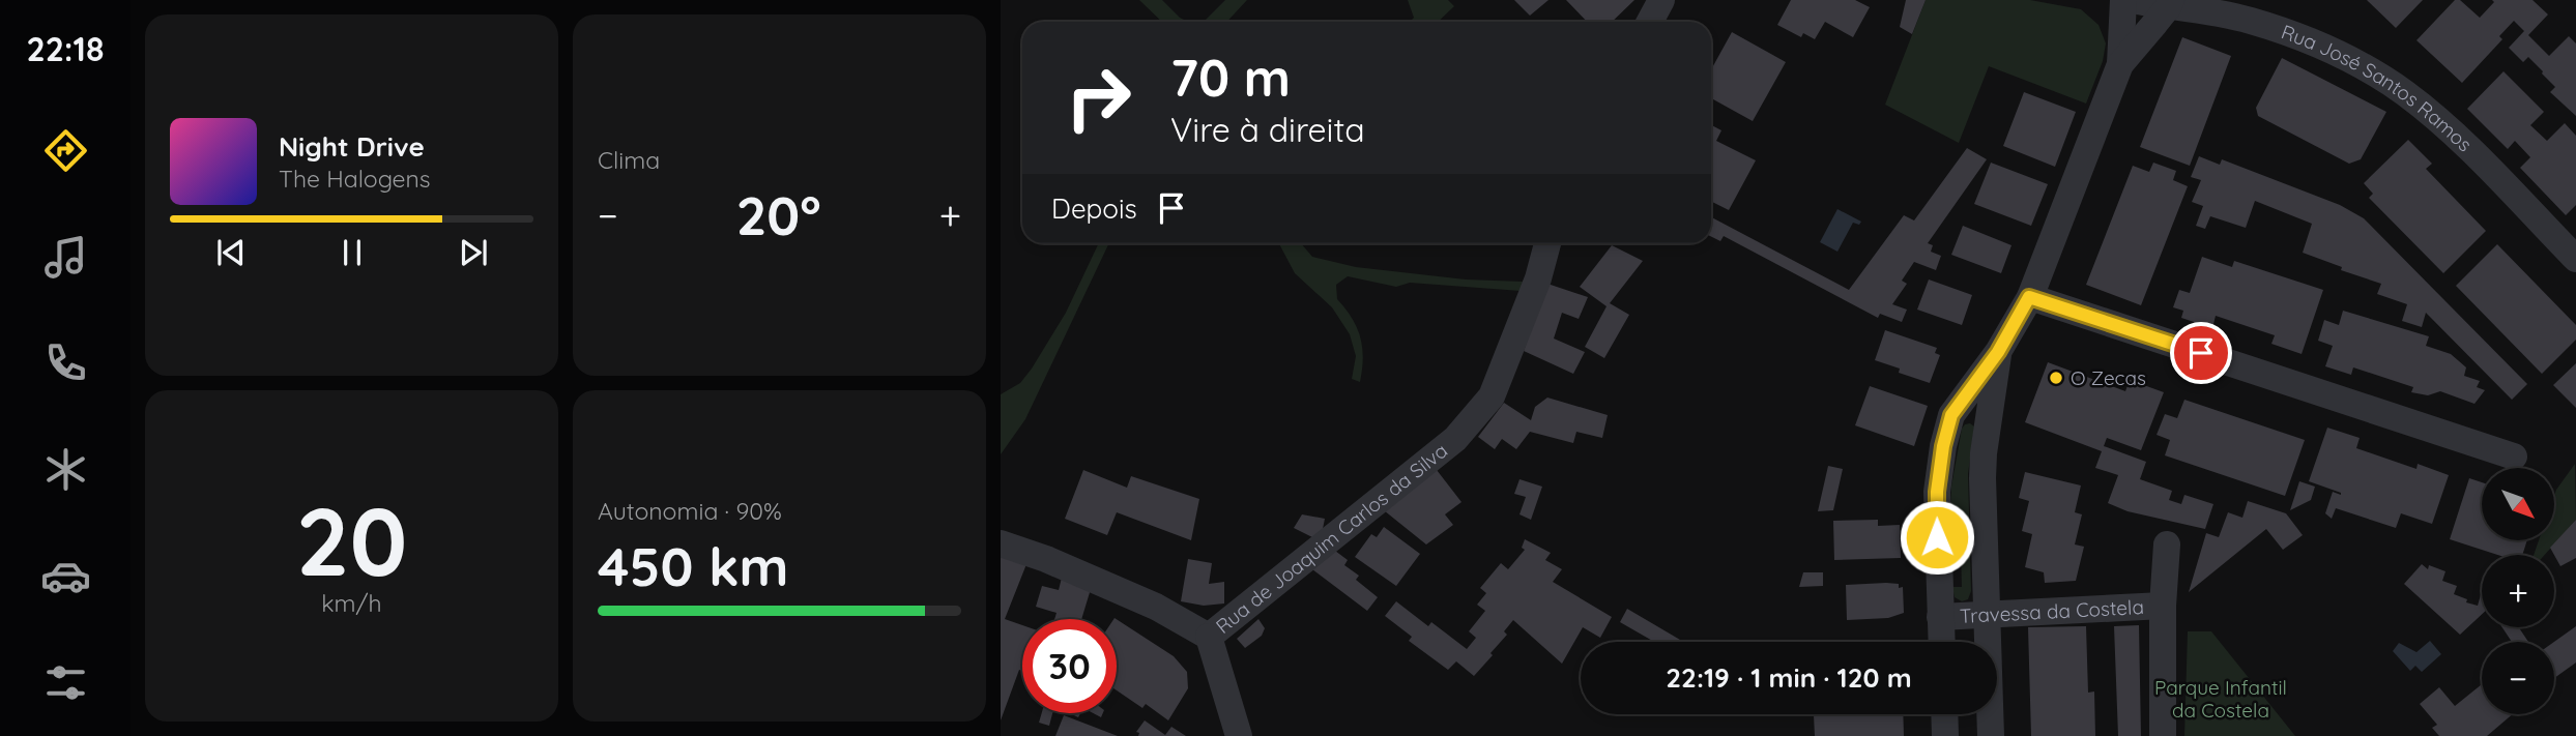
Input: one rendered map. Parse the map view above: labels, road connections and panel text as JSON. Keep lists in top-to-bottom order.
{
  "streets": {
    "street": ["Rua José Santos Ramos", "Rua de Joaquim Carlos da Silva", "Travessa da Costela"]
  },
  "parks": ["Parque Infantil da Costela"],
  "places": ["O Zecas"],
  "north": "bottom right",
  "page": {
    "tabs": "22:18",
    "tile": [
      "Clima",
      ["20", "km/h"],
      ["Autonomia · 90%", "450 km"]
    ],
    "turn": ["70 m", "Vire à direita"],
    "song": ["Night Drive", "The Halogens"],
    "then": "Depois",
    "heat": ["−", "20°", "+"],
    "map_buttons": ["+", "−"],
    "limit": "30",
    "trip": "22:19 · 1 min · 120 m"
  }
}
